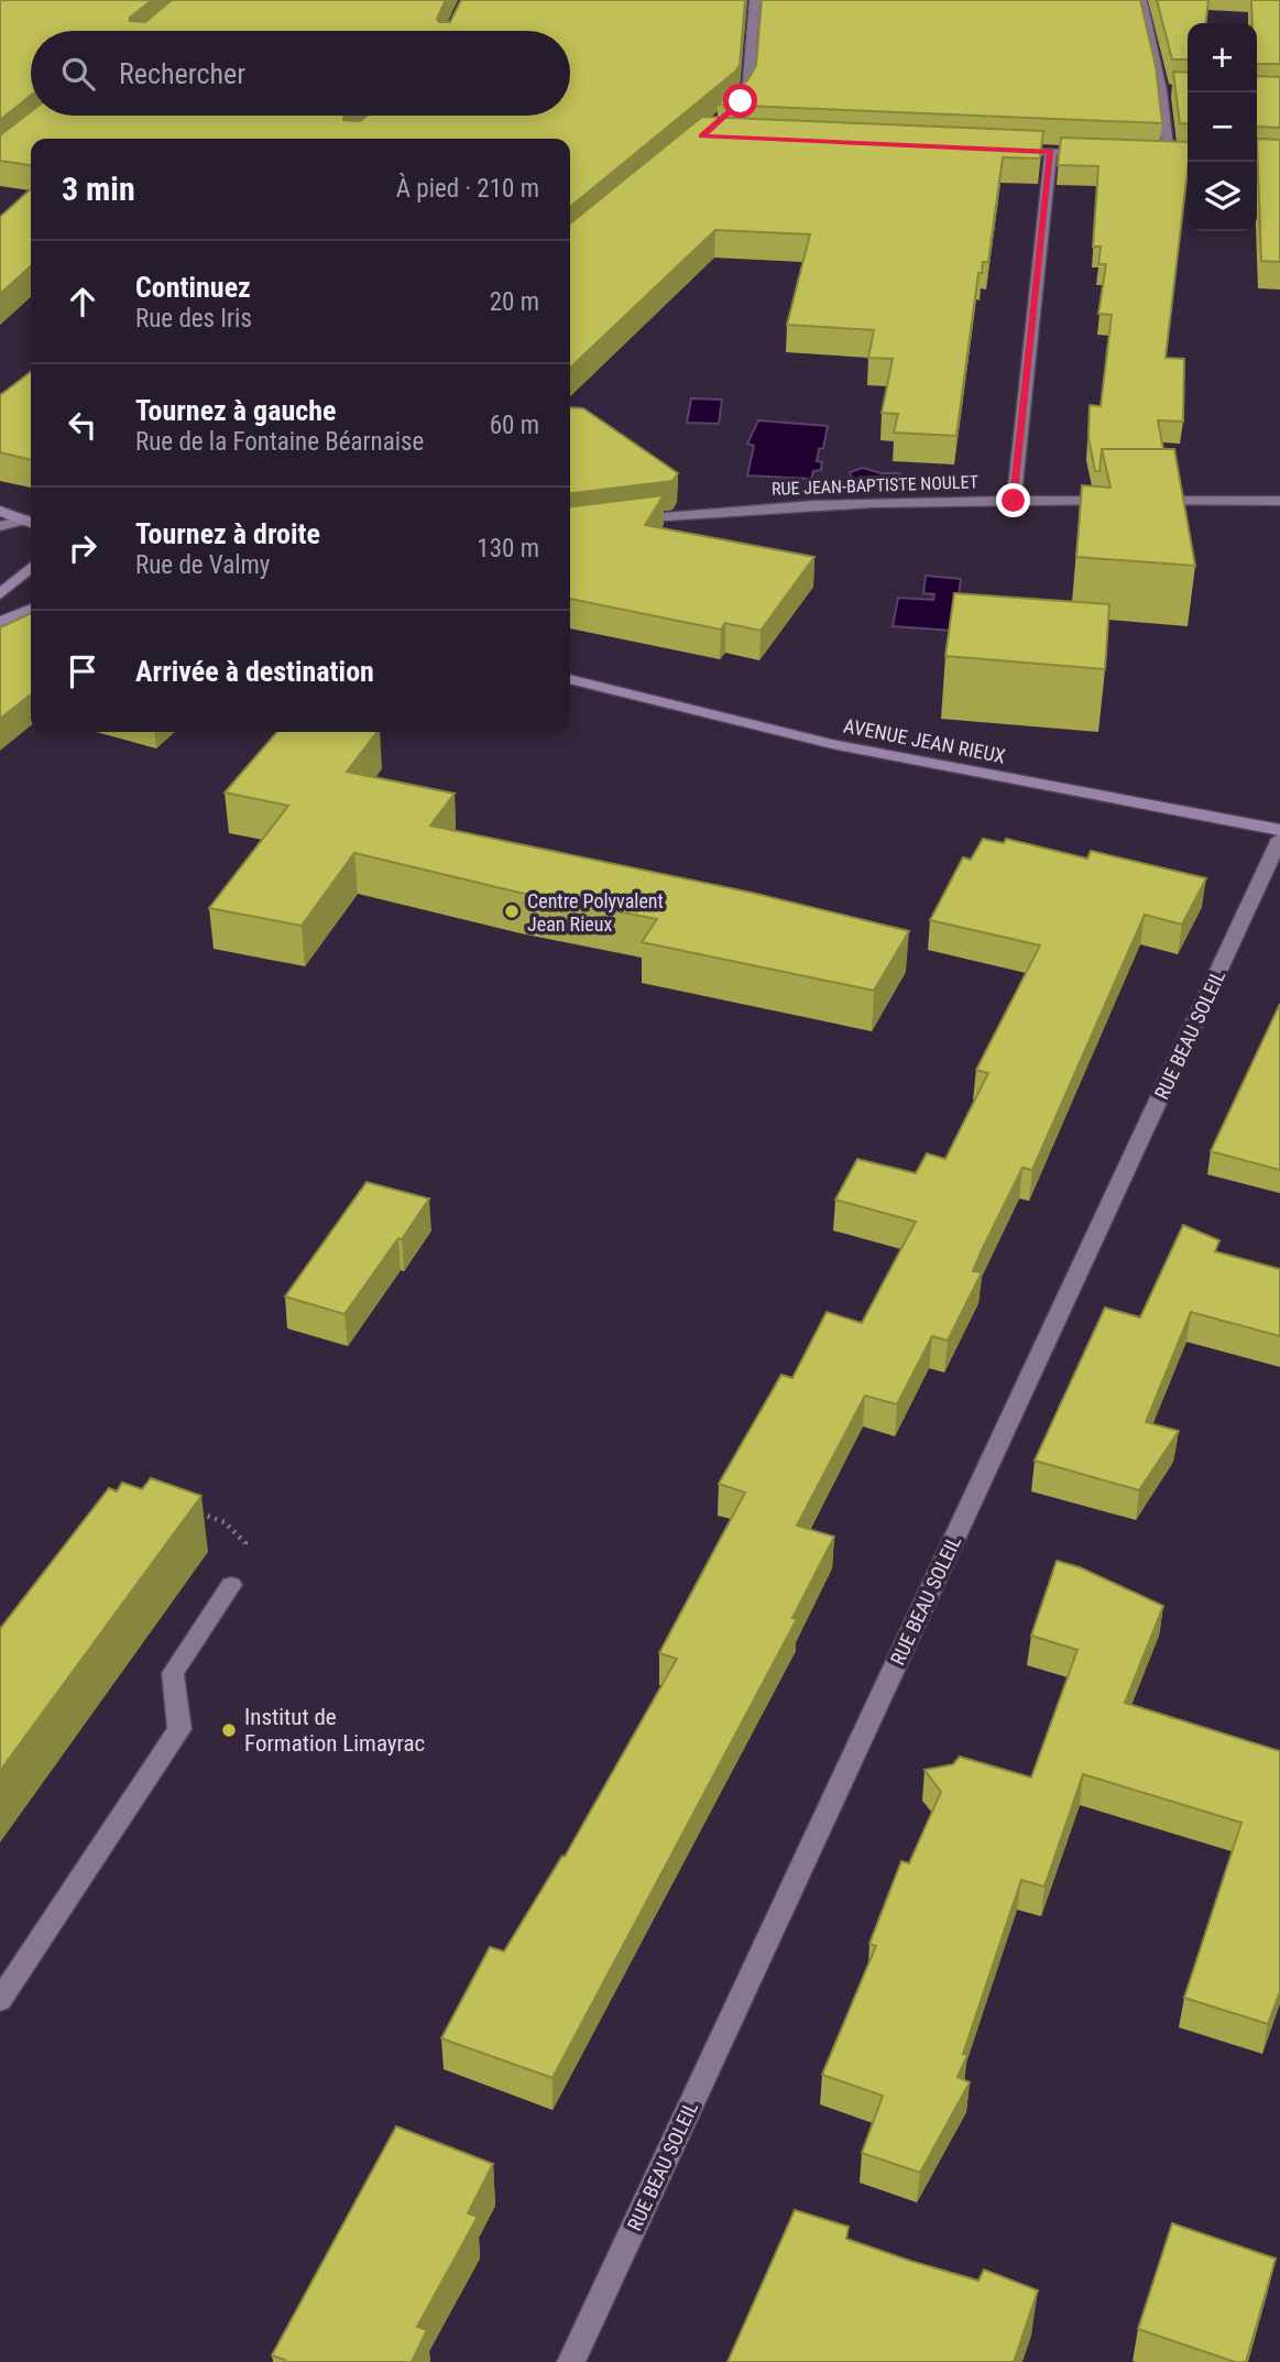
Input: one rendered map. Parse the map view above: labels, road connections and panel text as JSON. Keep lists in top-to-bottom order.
{
  "streets": {
    "main road": ["AVENUE JEAN RIEUX"],
    "street": ["RUE JEAN-BAPTISTE NOULET", "RUE BEAU SOLEIL"]
  },
  "places": ["Centre Polyvalent Jean Rieux", "Institut de Formation Limayrac"],
  "page": {
    "map_buttons": ["+", "−"],
    "search": "Rechercher",
    "heading": ["3 min", "À pied · 210 m"],
    "list": [
      ["Continuez", "Rue des Iris", "20 m"],
      ["Tournez à gauche", "Rue de la Fontaine Béarnaise", "60 m"],
      ["Tournez à droite", "Rue de Valmy", "130 m"],
      "Arrivée à destination"
    ]
  }
}
